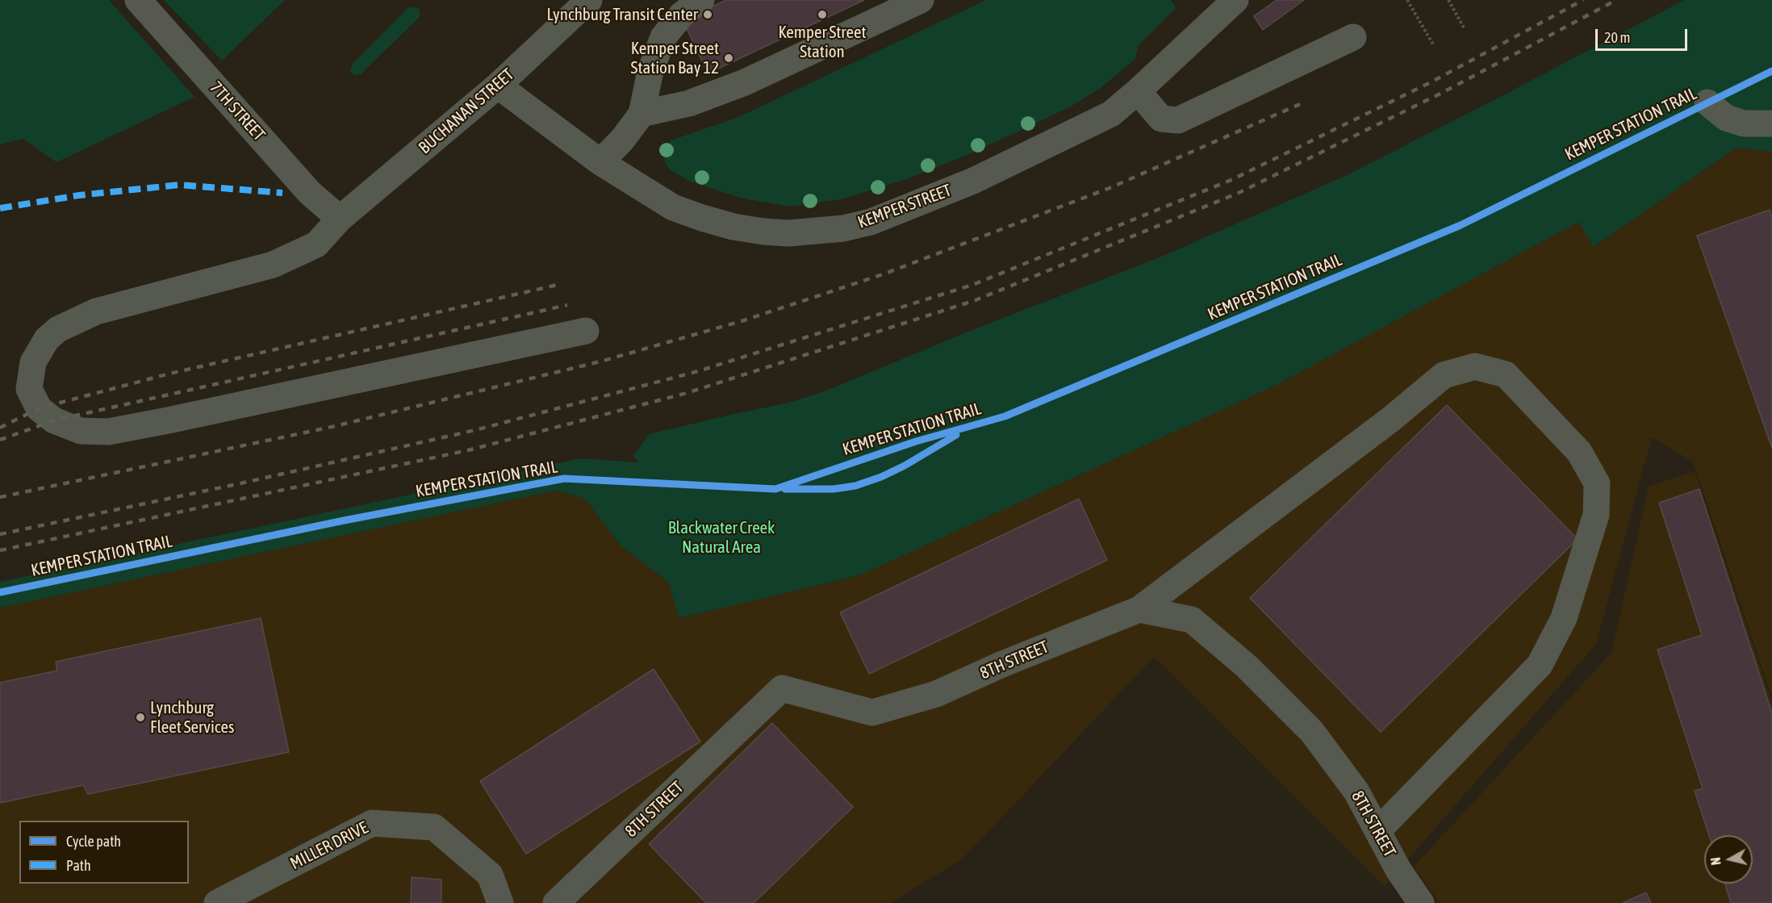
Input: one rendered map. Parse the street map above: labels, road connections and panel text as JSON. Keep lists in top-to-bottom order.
{
  "streets": {
    "street": [
      "7TH STREET",
      "BUCHANAN STREET",
      "KEMPER STREET",
      "8TH STREET",
      "MILLER DRIVE"
    ],
    "cycle path": ["KEMPER STATION TRAIL"]
  },
  "crossings": [
    ["7TH STREET", "BUCHANAN STREET"],
    ["BUCHANAN STREET", "KEMPER STREET"]
  ],
  "parks": ["Blackwater Creek Natural Area"],
  "places": [
    "Lynchburg Transit Center",
    "Kemper Street Station",
    "Kemper Street Station Bay 12",
    "Lynchburg Fleet Services"
  ],
  "legend": ["Cycle path", "Path"],
  "scale_bar": "20 m",
  "north": "left"
}
